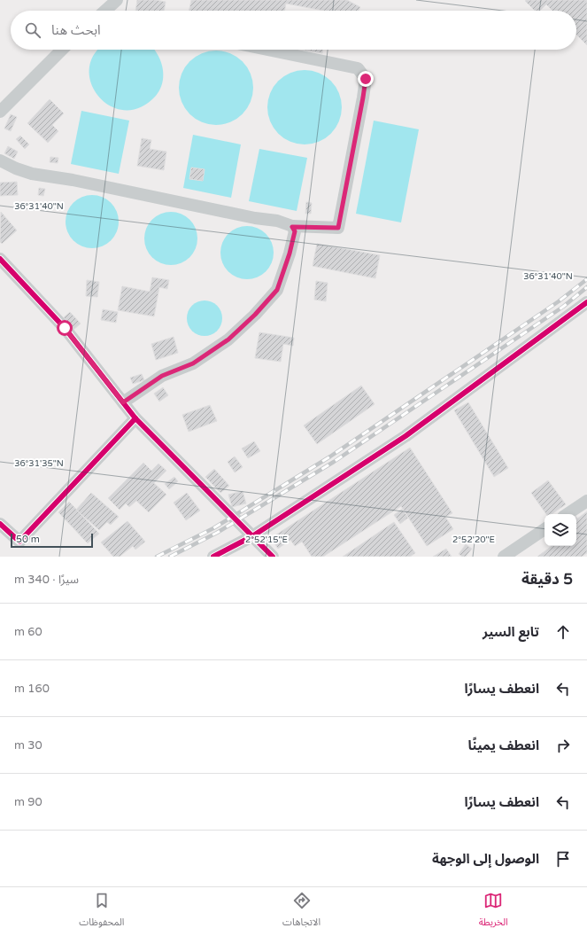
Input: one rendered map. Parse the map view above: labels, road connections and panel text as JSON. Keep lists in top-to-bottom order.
{
  "scale_bar": "50 m",
  "page": {
    "search": "ابحث هنا",
    "scale": "50 m",
    "heading": ["5 دقيقة", "سيرًا · 340 m"],
    "list": [
      ["تابع السير", "60 m"],
      ["انعطف يسارًا", "160 m"],
      ["انعطف يمينًا", "30 m"],
      ["انعطف يسارًا", "90 m"],
      "الوصول إلى الوجهة"
    ],
    "nav": ["الخريطة", "الاتجاهات", "المحفوظات"]
  },
  "coordinates": [
    "36°31'40\"N",
    "36°31'35\"N",
    "2°52'15\"E",
    "2°52'20\"E"
  ]
}
